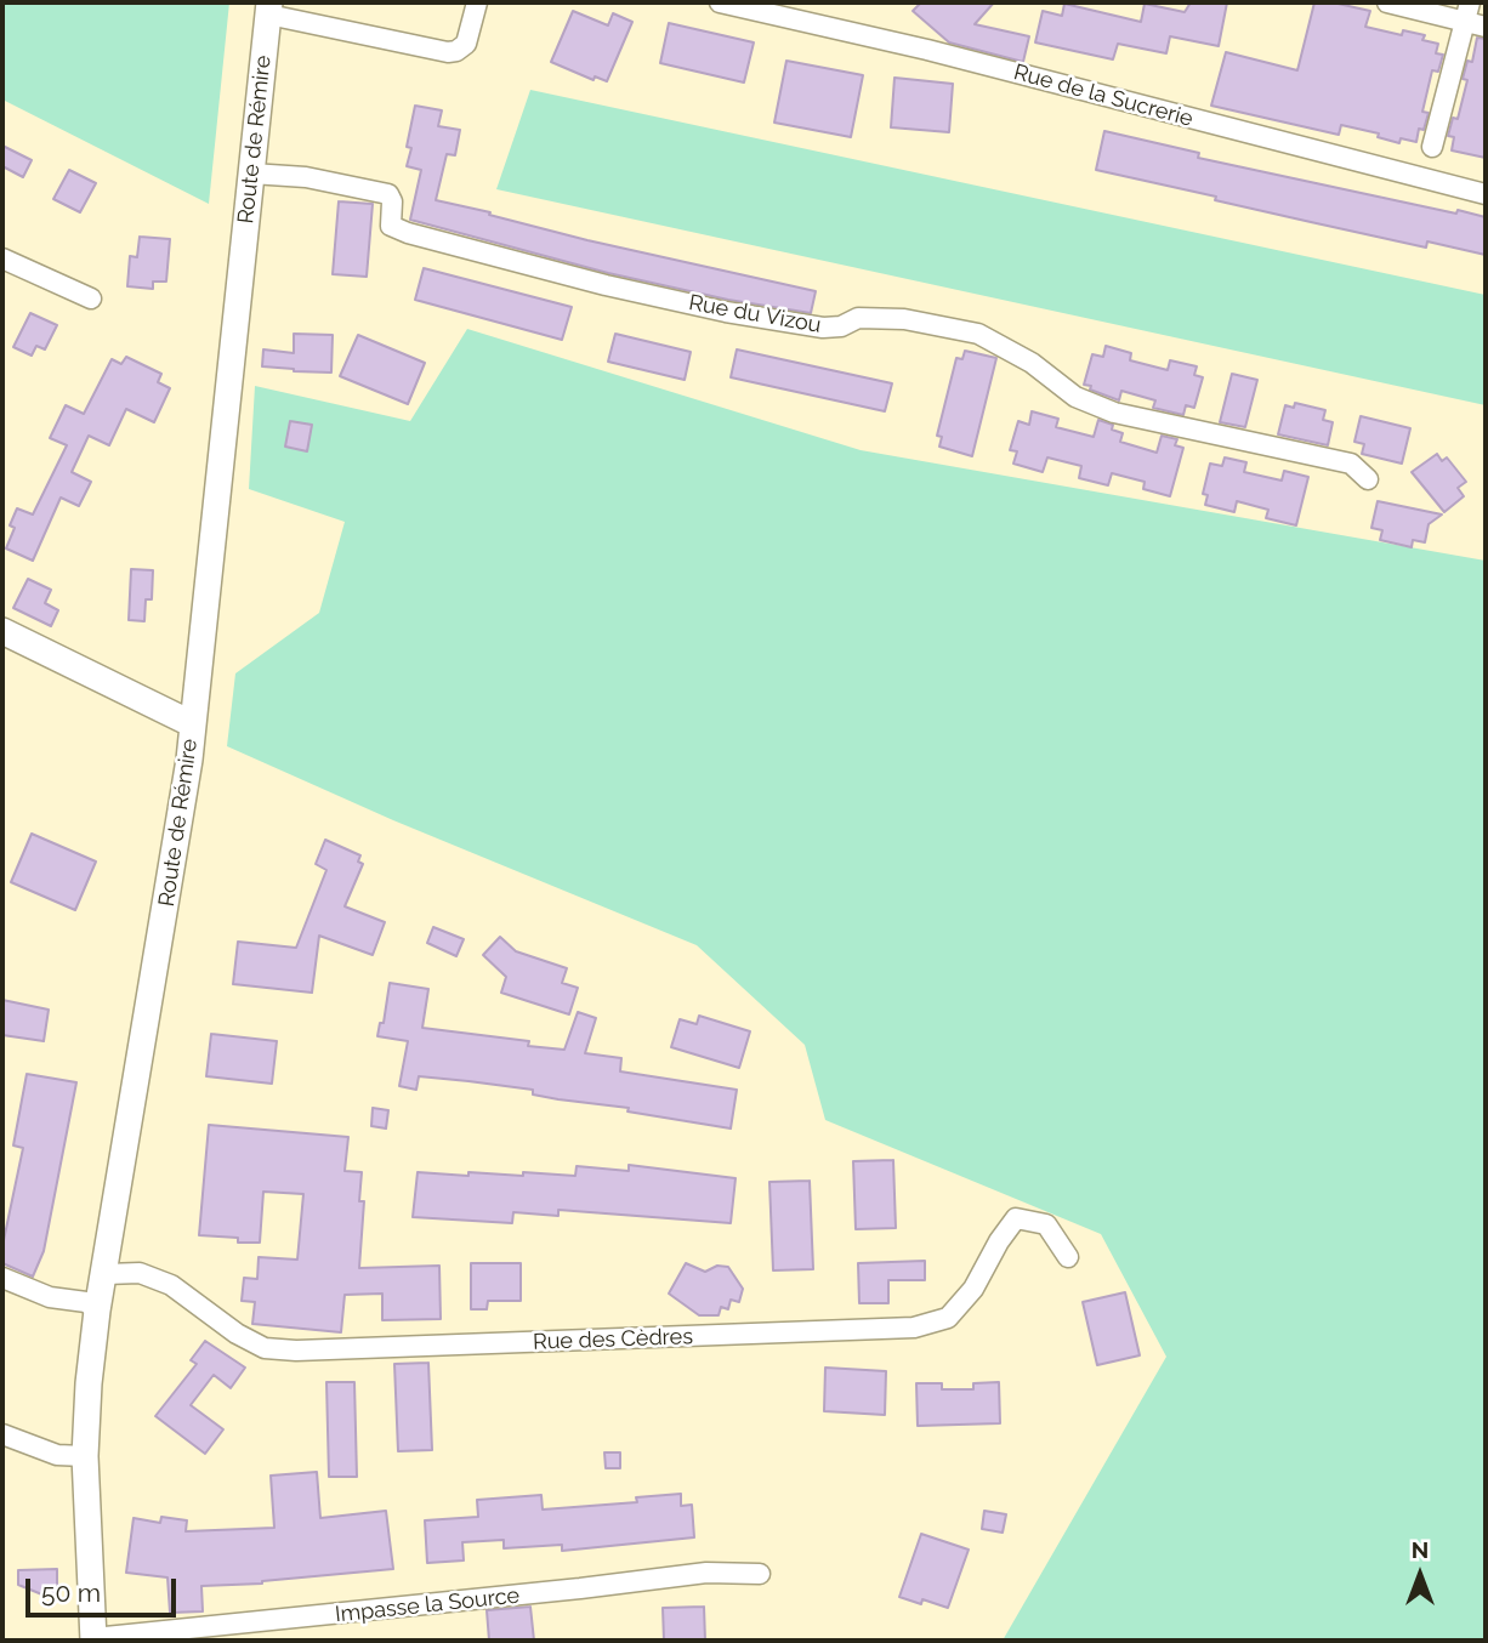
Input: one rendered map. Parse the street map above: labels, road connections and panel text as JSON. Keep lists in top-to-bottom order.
{
  "streets": {
    "main road": ["Route de Rémire"],
    "street": [
      "Rue de la Sucrerie",
      "Rue du Vizou",
      "Rue des Cèdres",
      "Impasse la Source"
    ]
  },
  "crossings": [
    ["Route de Rémire", "Rue du Vizou"],
    ["Route de Rémire", "Rue des Cèdres"],
    ["Route de Rémire", "Impasse la Source"]
  ],
  "scale_bar": "50 m",
  "north": "top"
}
